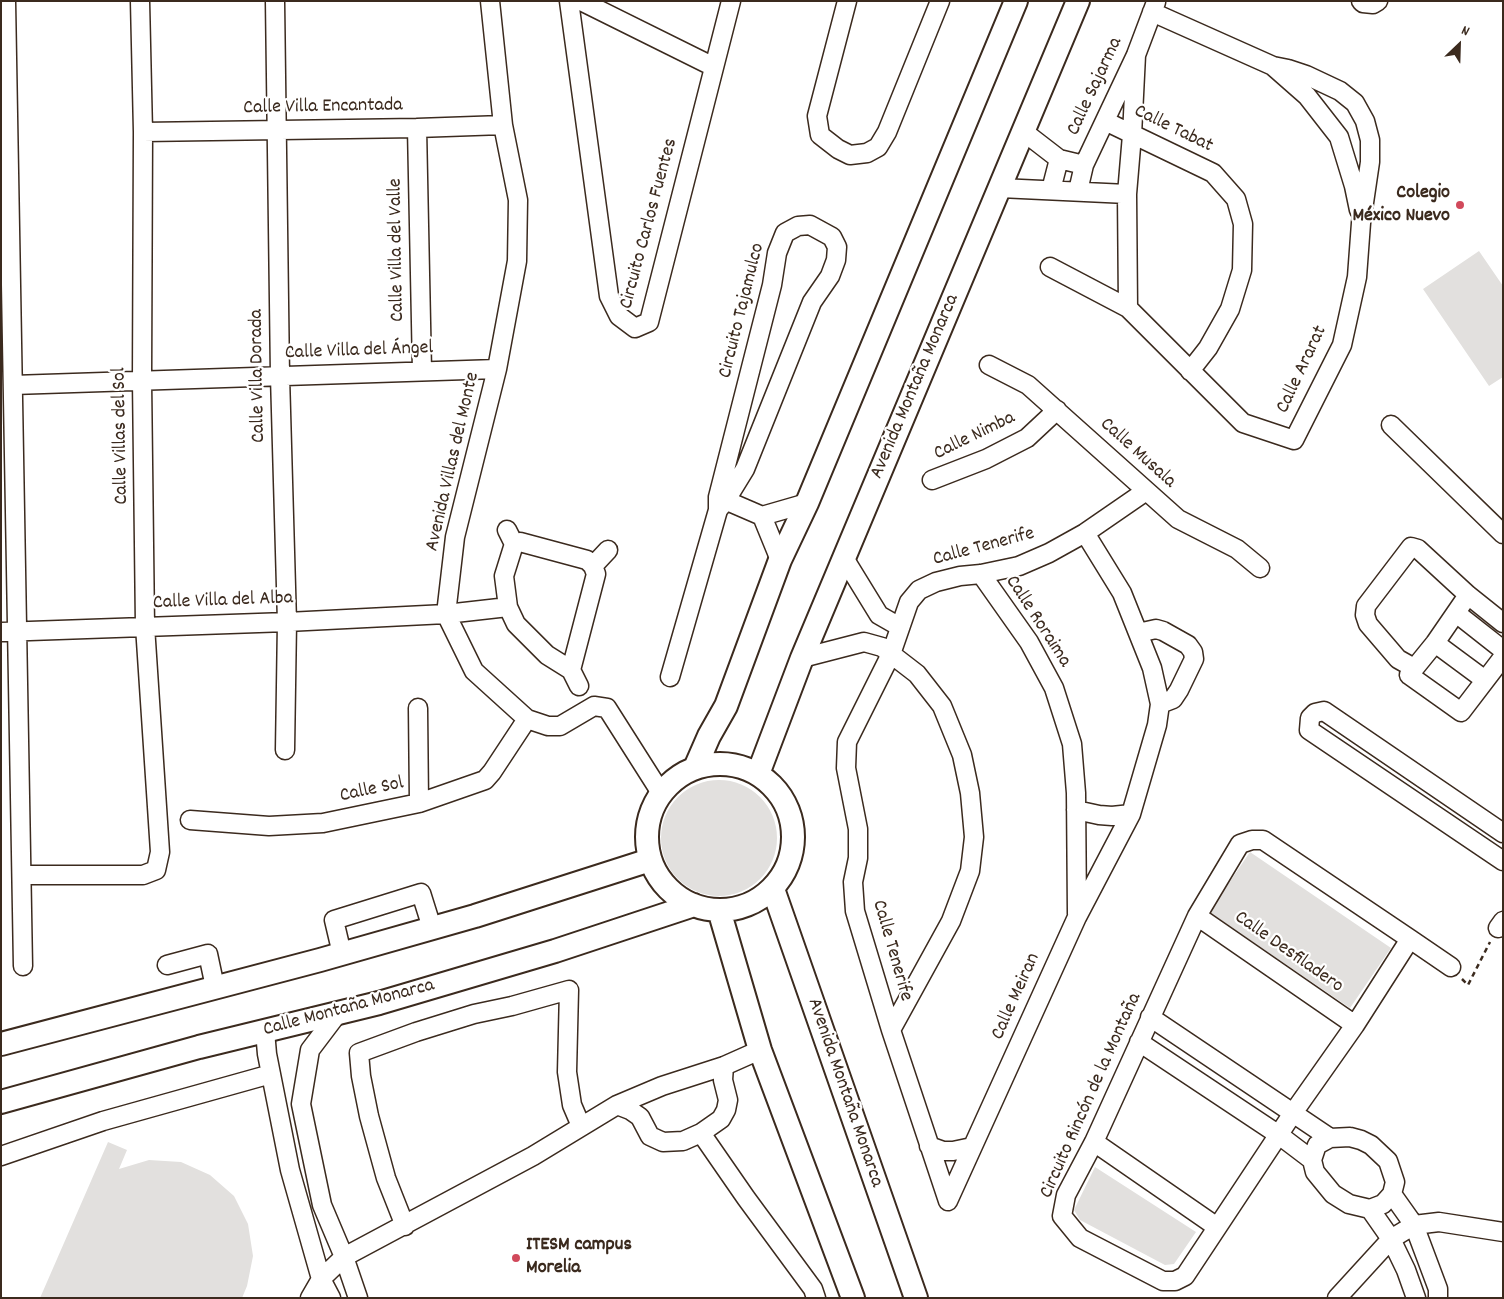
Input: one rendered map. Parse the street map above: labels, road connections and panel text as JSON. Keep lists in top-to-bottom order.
{
  "streets": {
    "main road": ["Avenida Montaña Monarca", "Calle Montaña Monarca"],
    "street": [
      "Calle Sajarma",
      "Calle Villa Encantada",
      "Calle Tabat",
      "Circuito Carlos Fuentes",
      "Calle Villa del Valle",
      "Circuito Tajamulco",
      "Calle Villa del Ángel",
      "Calle Ararat",
      "Calle Villa Dorada",
      "Calle Villas del Sol",
      "Calle Nimba",
      "Calle Musala",
      "Avenida Villas del Monte",
      "Calle Tenerife",
      "Calle Villa del Alba",
      "Calle Roraima",
      "Calle Sol",
      "Calle Desfiladero",
      "Calle Meiran",
      "Circuito Rincón de la Montaña"
    ]
  },
  "crossings": [
    ["Calle Sajarma", "Calle Tabat"],
    ["Calle Sajarma", "Calle Ararat"],
    ["Calle Villa Encantada", "Calle Villa del Valle"],
    ["Calle Villa Encantada", "Calle Villa Dorada"],
    ["Calle Villa Encantada", "Calle Villas del Sol"],
    ["Calle Villa Encantada", "Avenida Villas del Monte"],
    ["Calle Tabat", "Calle Ararat"],
    ["Calle Villa del Valle", "Calle Villa del Ángel"],
    ["Calle Villa del Ángel", "Calle Villa Dorada"],
    ["Calle Villa del Ángel", "Calle Villas del Sol"],
    ["Calle Villa del Ángel", "Avenida Villas del Monte"],
    ["Calle Villa Dorada", "Calle Villa del Alba"],
    ["Avenida Montaña Monarca", "Calle Montaña Monarca"],
    ["Calle Villas del Sol", "Calle Villa del Alba"],
    ["Calle Nimba", "Calle Musala"],
    ["Calle Musala", "Calle Tenerife"],
    ["Avenida Villas del Monte", "Calle Villa del Alba"],
    ["Calle Tenerife", "Calle Roraima"],
    ["Calle Tenerife", "Calle Meiran"],
    ["Calle Roraima", "Calle Meiran"],
    ["Calle Desfiladero", "Circuito Rincón de la Montaña"]
  ],
  "places": ["Colegio México Nuevo", "ITESM campus Morelia"],
  "north": "top right"
}
